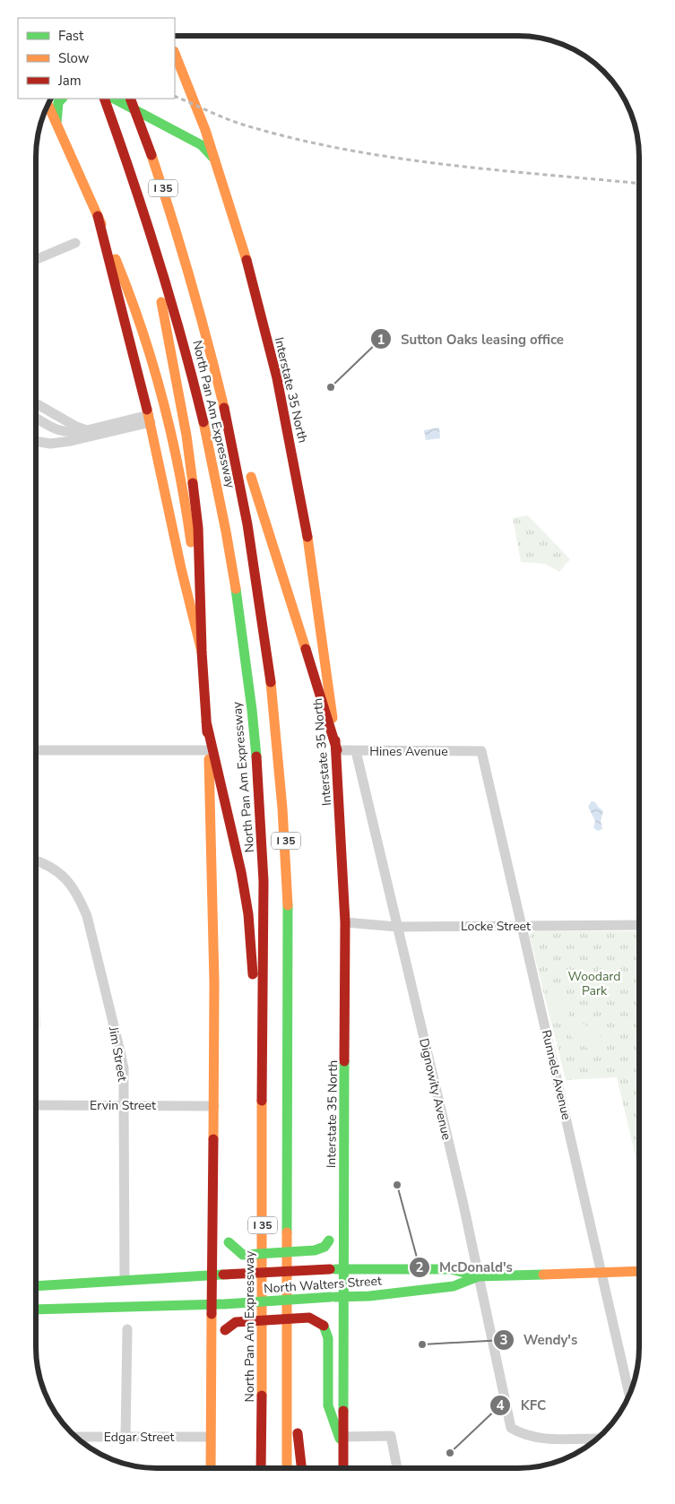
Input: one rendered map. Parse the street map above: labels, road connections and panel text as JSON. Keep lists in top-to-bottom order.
{
  "streets": {
    "main road": [
      "I 35",
      "Interstate 35 North",
      "North Pan Am Expressway",
      "North Walters Street"
    ],
    "street": [
      "Hines Avenue",
      "Locke Street",
      "Jim Street",
      "Runnels Avenue",
      "Dignowity Avenue",
      "Ervin Street",
      "Edgar Street"
    ]
  },
  "crossings": [
    ["Interstate 35 North", "Hines Avenue"],
    ["Interstate 35 North", "Locke Street"],
    ["Interstate 35 North", "North Walters Street"],
    ["Hines Avenue", "Runnels Avenue"],
    ["Hines Avenue", "Dignowity Avenue"],
    ["Locke Street", "Runnels Avenue"],
    ["Locke Street", "Dignowity Avenue"],
    ["Jim Street", "Ervin Street"],
    ["Jim Street", "North Walters Street"],
    ["Runnels Avenue", "North Walters Street"],
    ["Dignowity Avenue", "North Walters Street"]
  ],
  "parks": ["Woodard Park"],
  "places": [
    "Sutton Oaks leasing office",
    "McDonald's",
    "Wendy's",
    "KFC"
  ],
  "legend": ["Fast", "Slow", "Jam"]
}
